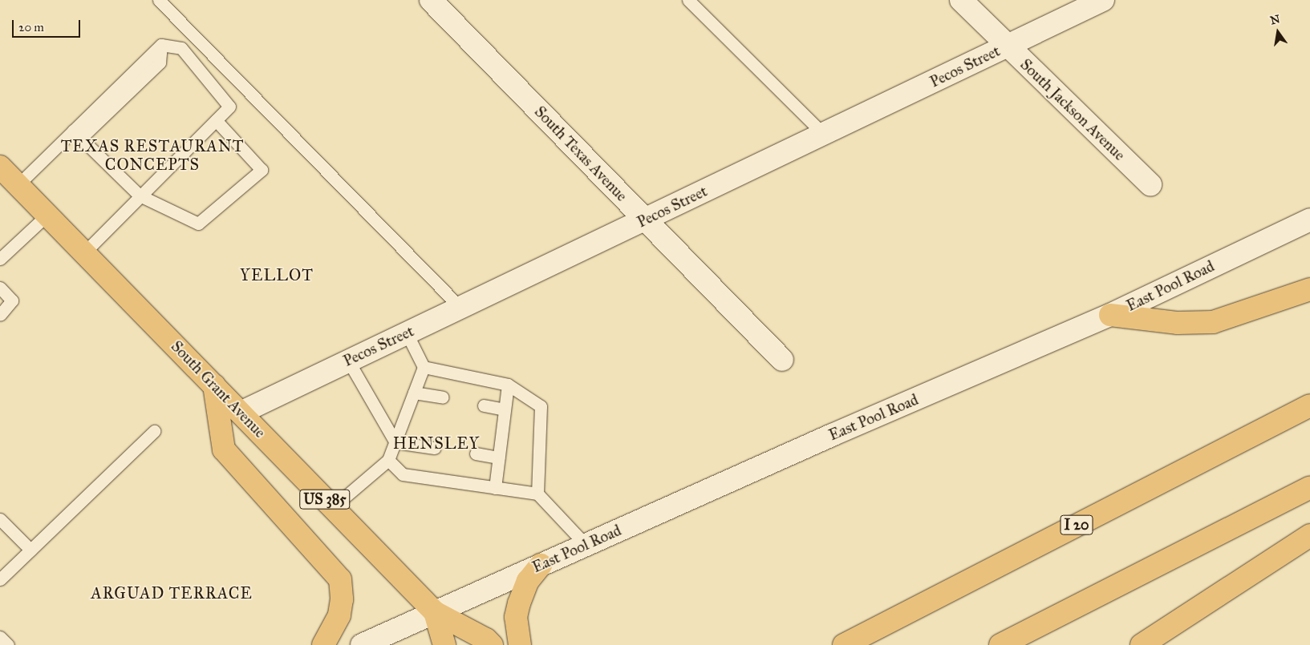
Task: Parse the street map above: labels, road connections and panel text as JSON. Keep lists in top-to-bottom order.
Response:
{
  "streets": {
    "main road": ["South Grant Avenue", "US 385", "I 20"],
    "street": [
      "Pecos Street",
      "South Jackson Avenue",
      "South Texas Avenue",
      "East Pool Road"
    ]
  },
  "crossings": [
    ["Pecos Street", "South Jackson Avenue"],
    ["Pecos Street", "South Texas Avenue"],
    ["Pecos Street", "South Grant Avenue"],
    ["East Pool Road", "South Grant Avenue"]
  ],
  "districts": [
    "TEXAS RESTAURANT CONCEPTS",
    "YELLOT",
    "HENSLEY",
    "ARGUAD TERRACE"
  ],
  "scale_bar": "20 m",
  "north": "top"
}
